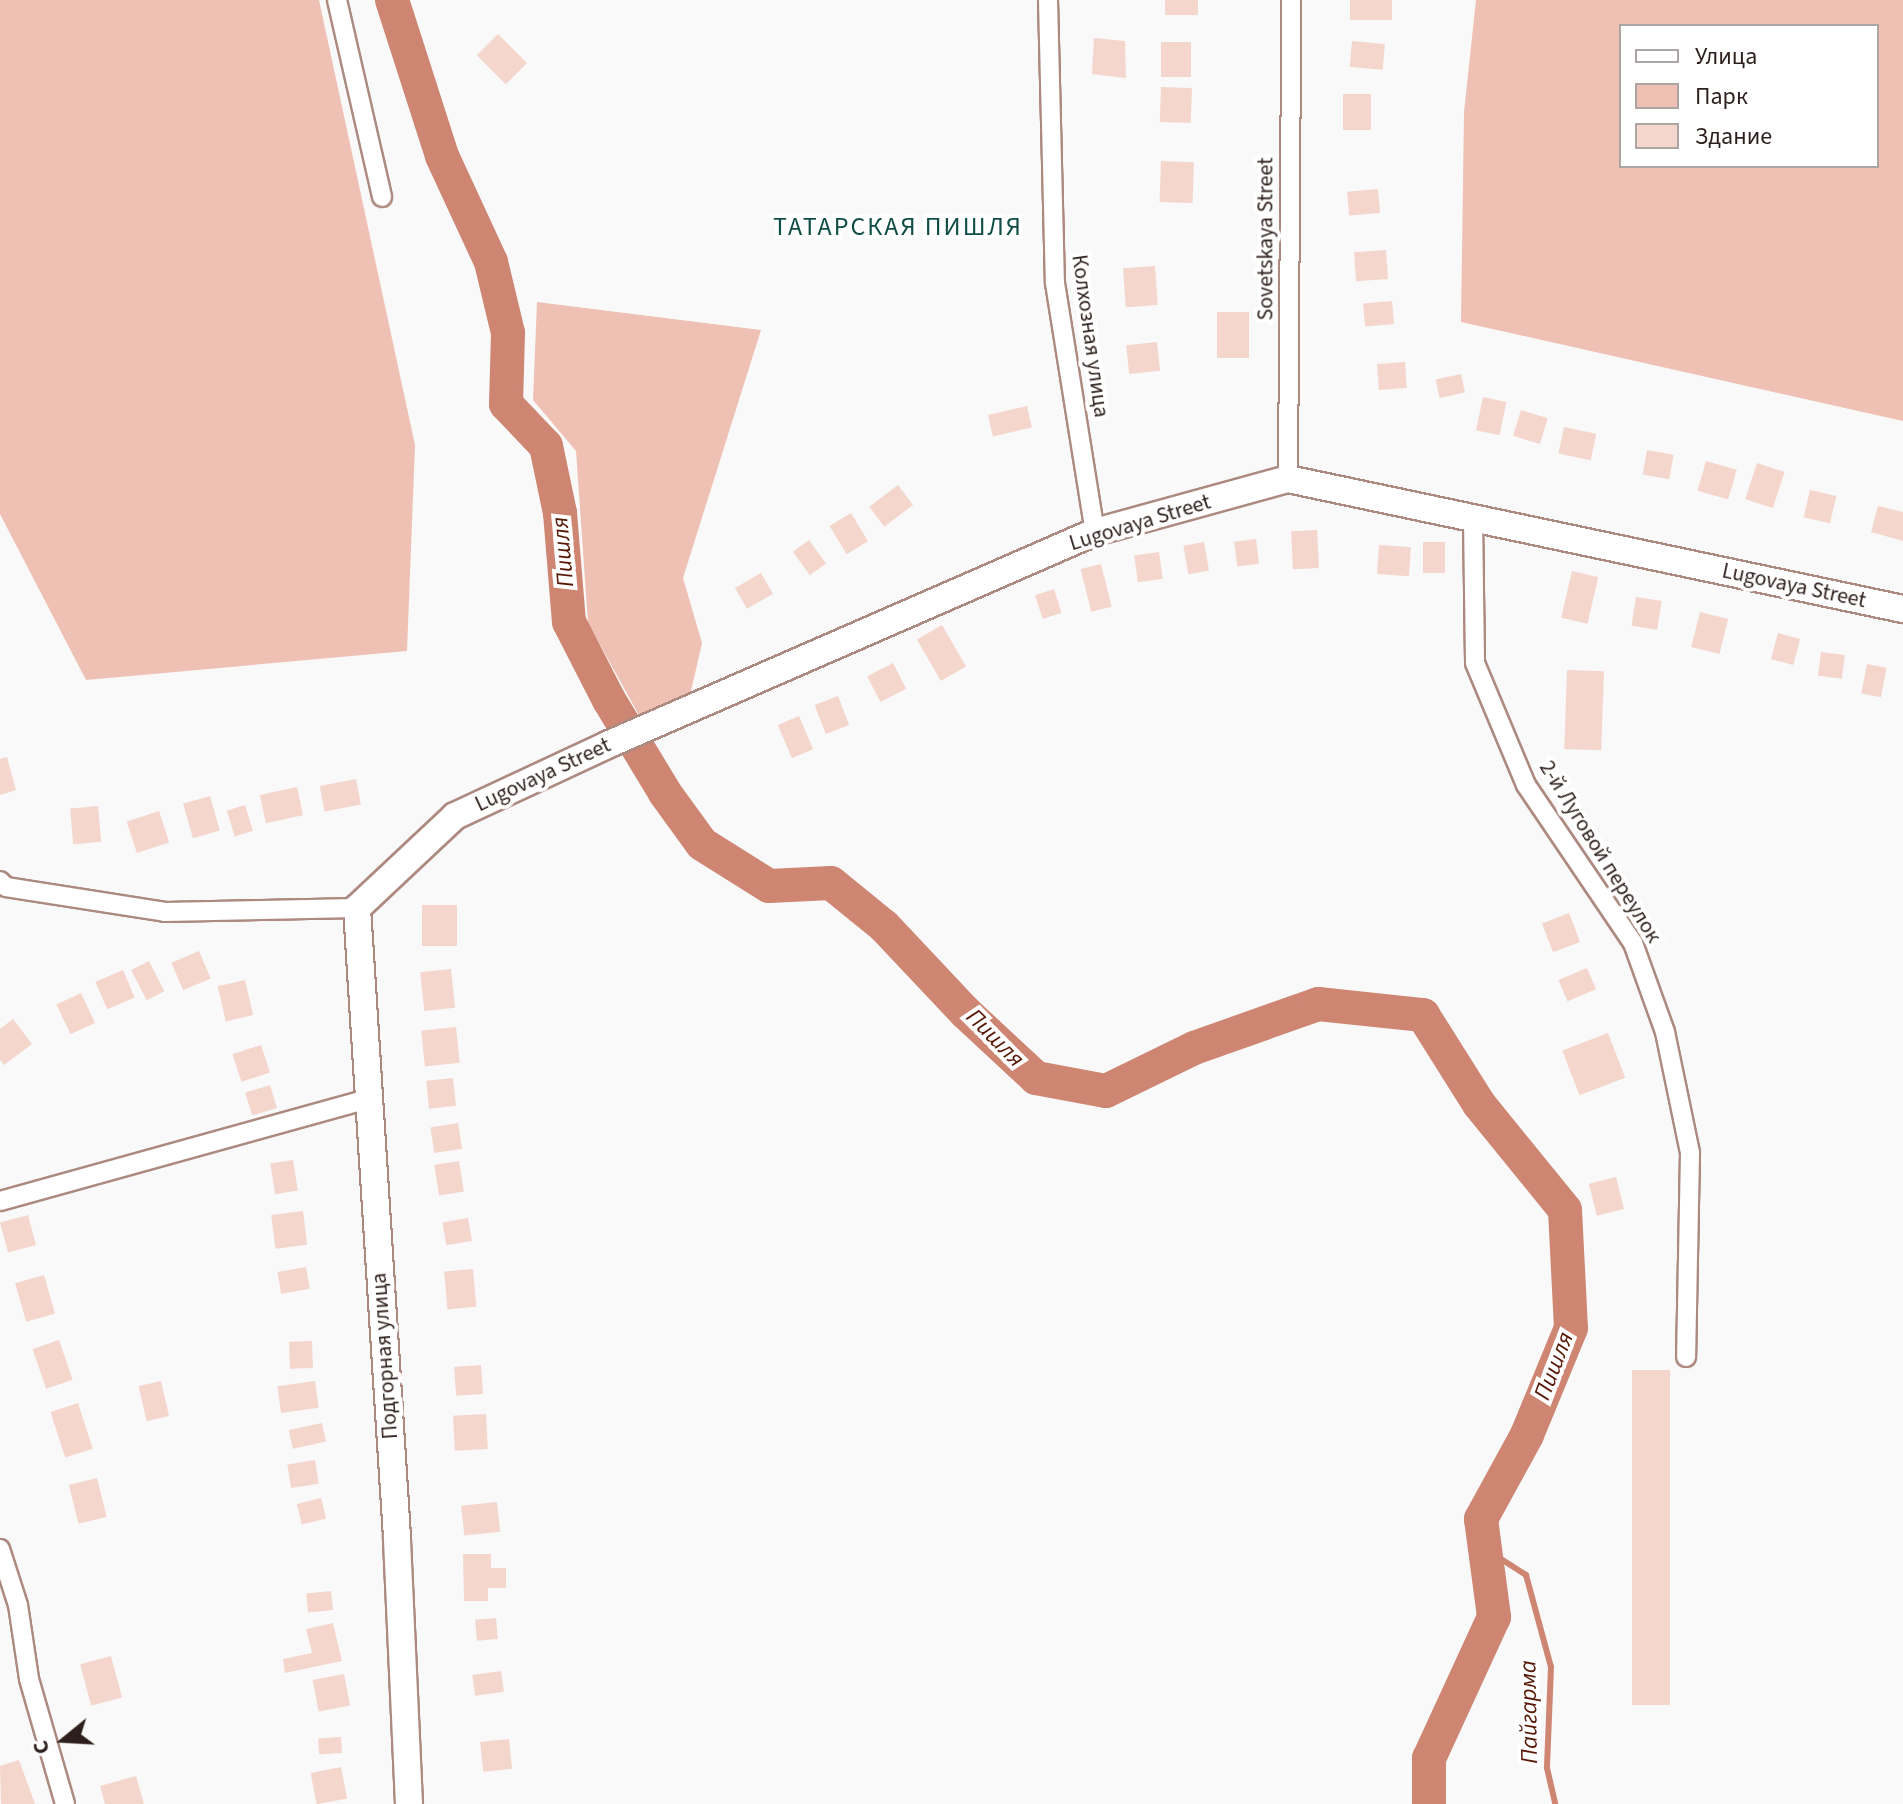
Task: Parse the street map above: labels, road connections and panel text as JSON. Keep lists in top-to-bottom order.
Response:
{
  "streets": {
    "street": [
      "Sovetskaya Street",
      "Колхозная улица",
      "Lugovaya Street",
      "2-й Луговой переулок",
      "Подгорная улица"
    ]
  },
  "crossings": [
    ["Sovetskaya Street", "Lugovaya Street"],
    ["Колхозная улица", "Lugovaya Street"],
    ["Lugovaya Street", "2-й Луговой переулок"],
    ["Lugovaya Street", "Подгорная улица"]
  ],
  "districts": ["ТАТАРСКАЯ ПИШЛЯ"],
  "water": ["Пишля", "Пайгарма"],
  "legend": ["Улица", "Парк", "Здание"],
  "north": "left"
}
